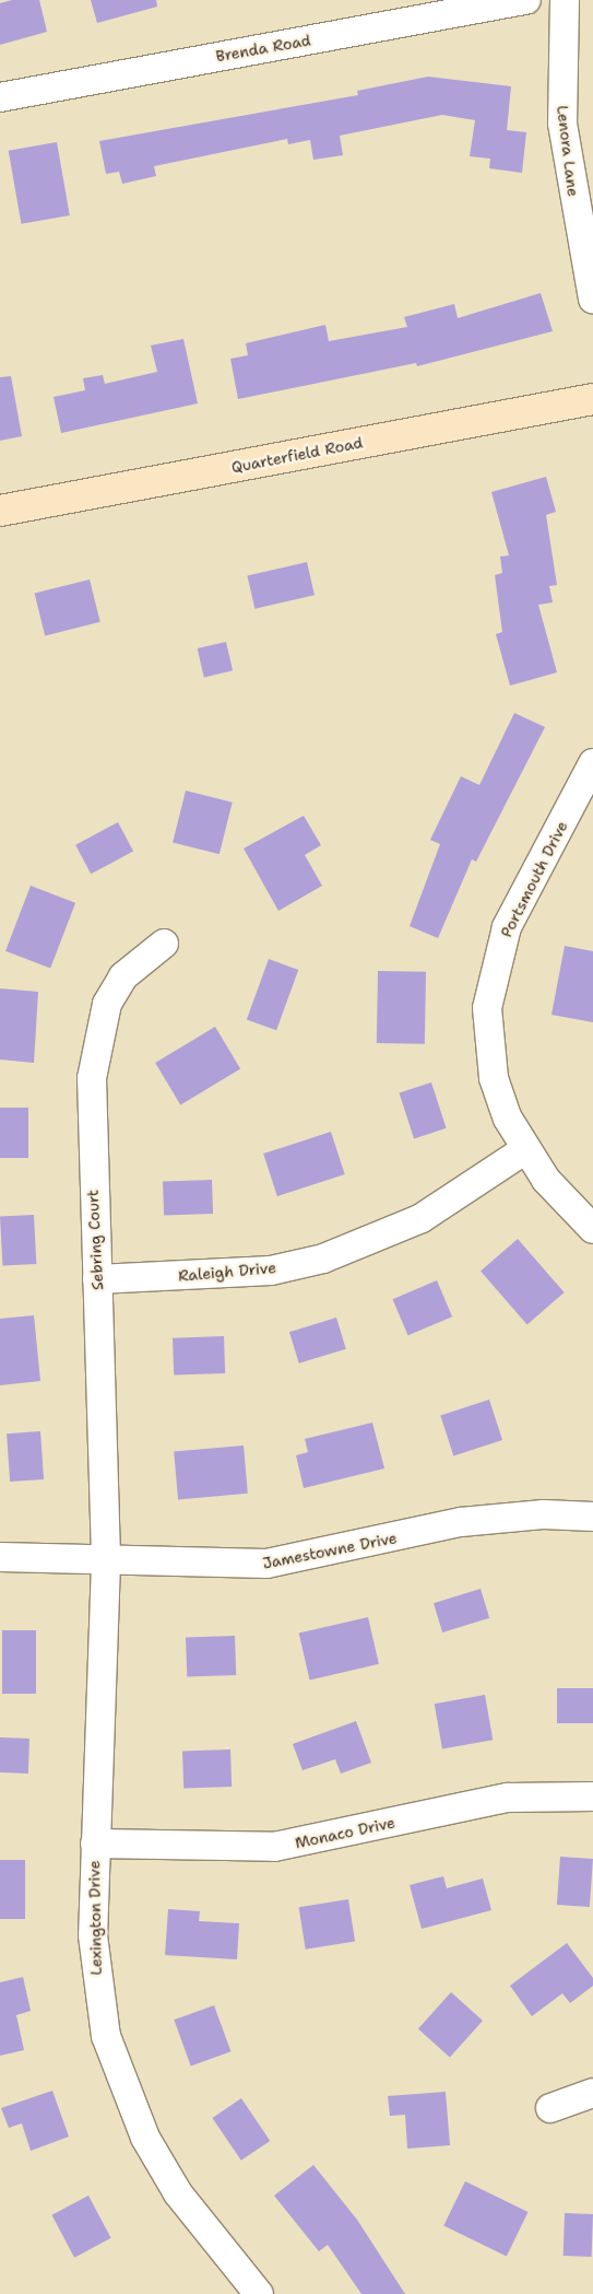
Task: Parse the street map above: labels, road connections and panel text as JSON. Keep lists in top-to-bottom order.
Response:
{
  "streets": {
    "street": [
      "Brenda Road",
      "Lenora Lane",
      "Quarterfield Road",
      "Portsmouth Drive",
      "Sebring Court",
      "Raleigh Drive",
      "Jamestowne Drive",
      "Monaco Drive",
      "Lexington Drive"
    ]
  },
  "crossings": [
    ["Portsmouth Drive", "Raleigh Drive"],
    ["Sebring Court", "Raleigh Drive"],
    ["Sebring Court", "Jamestowne Drive"],
    ["Sebring Court", "Lexington Drive"],
    ["Jamestowne Drive", "Lexington Drive"],
    ["Monaco Drive", "Lexington Drive"]
  ]
}
